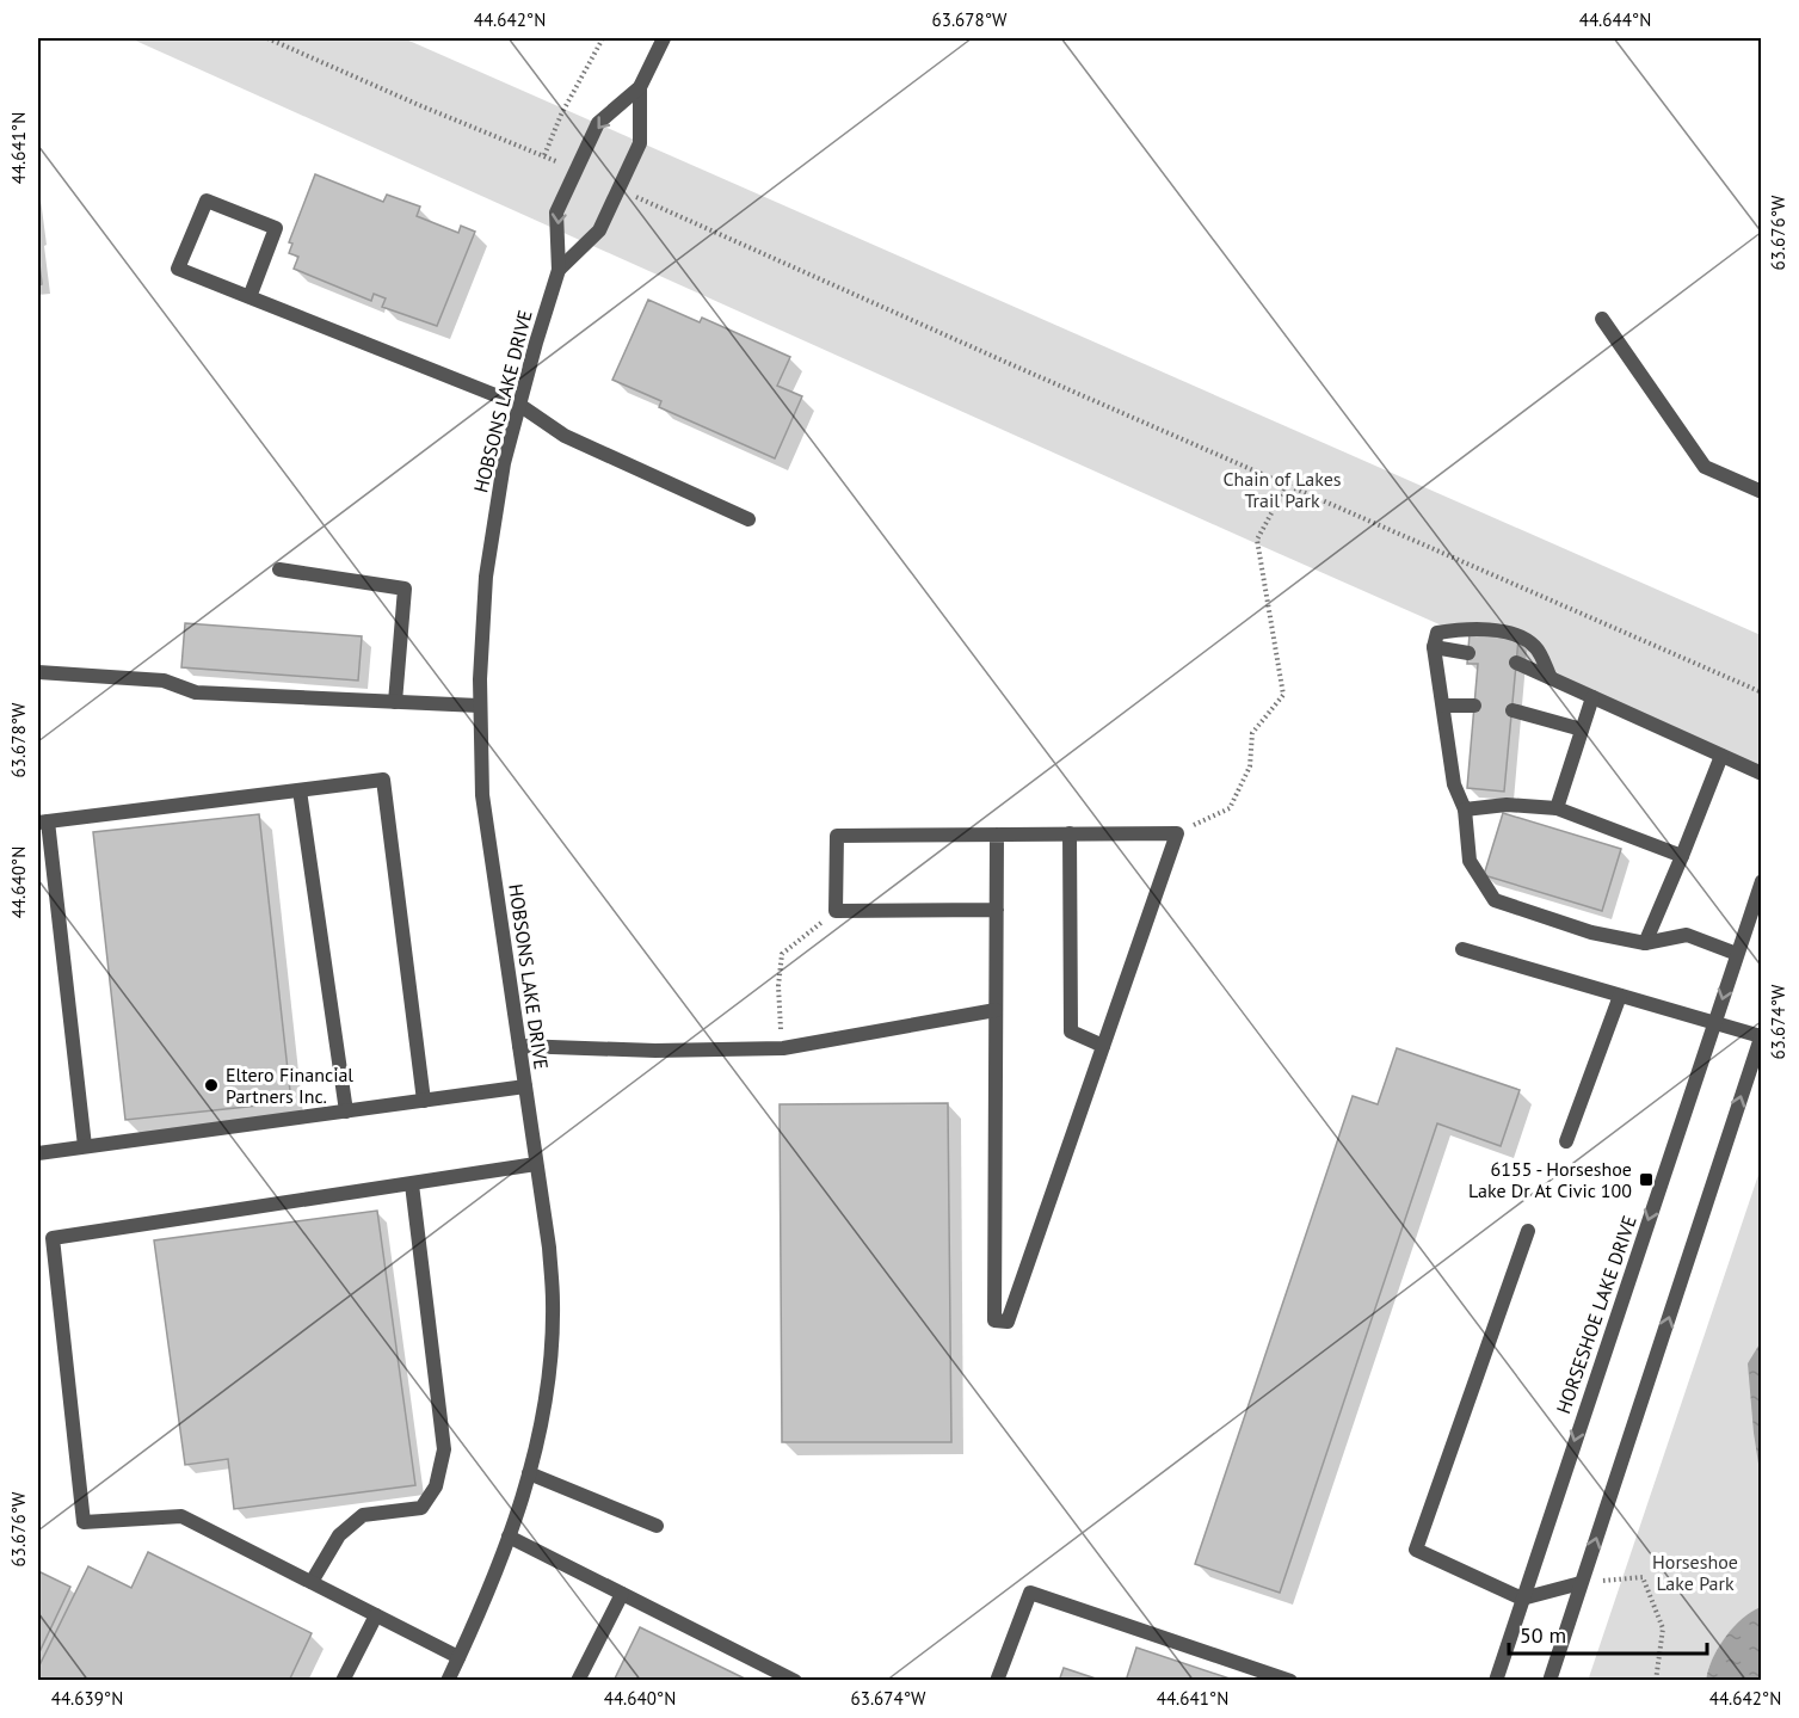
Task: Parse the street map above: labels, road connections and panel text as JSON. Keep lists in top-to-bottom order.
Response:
{
  "streets": {
    "street": ["HOBSONS LAKE DRIVE", "HORSESHOE LAKE DRIVE"]
  },
  "parks": ["Chain of Lakes Trail Park", "Horseshoe Lake Park"],
  "places": {
    "other": ["Eltero Financial Partners Inc."],
    "transit": ["6155 - Horseshoe Lake Dr At Civic 100"]
  },
  "scale_bar": "50 m",
  "coordinates": [
    "44.642°N",
    "63.678°W",
    "44.644°N",
    "44.641°N",
    "63.676°W",
    "44.640°N",
    "63.674°W",
    "44.639°N"
  ]
}
